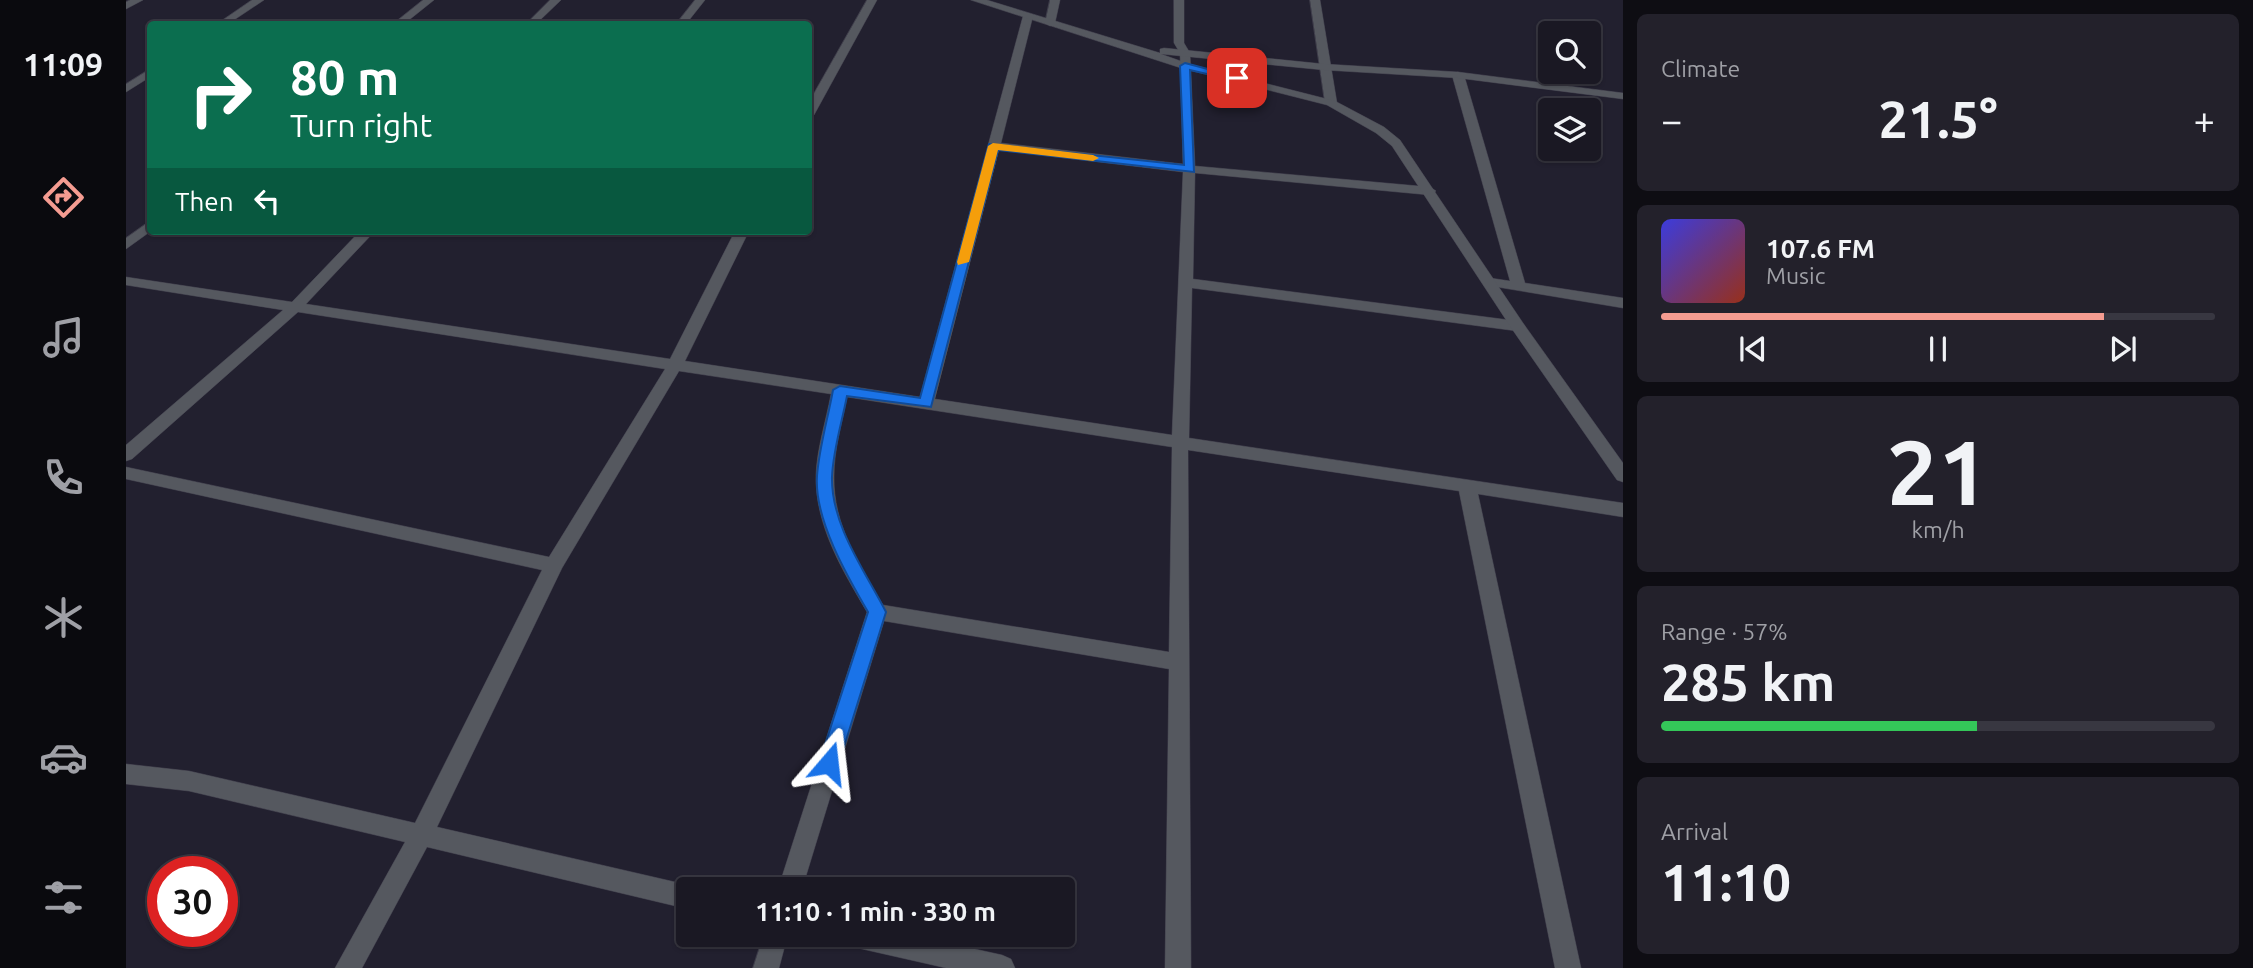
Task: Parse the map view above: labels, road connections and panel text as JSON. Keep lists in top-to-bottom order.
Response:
{
  "page": {
    "tabs": "11:09",
    "tile": [
      "Climate",
      ["21", "km/h"],
      ["Range · 57%", "285 km"],
      ["Arrival", "11:10"]
    ],
    "turn": ["80 m", "Turn right"],
    "heat": ["−", "21.5°", "+"],
    "then": "Then",
    "song": ["107.6 FM", "Music"],
    "limit": "30",
    "trip": "11:10 · 1 min · 330 m"
  }
}
